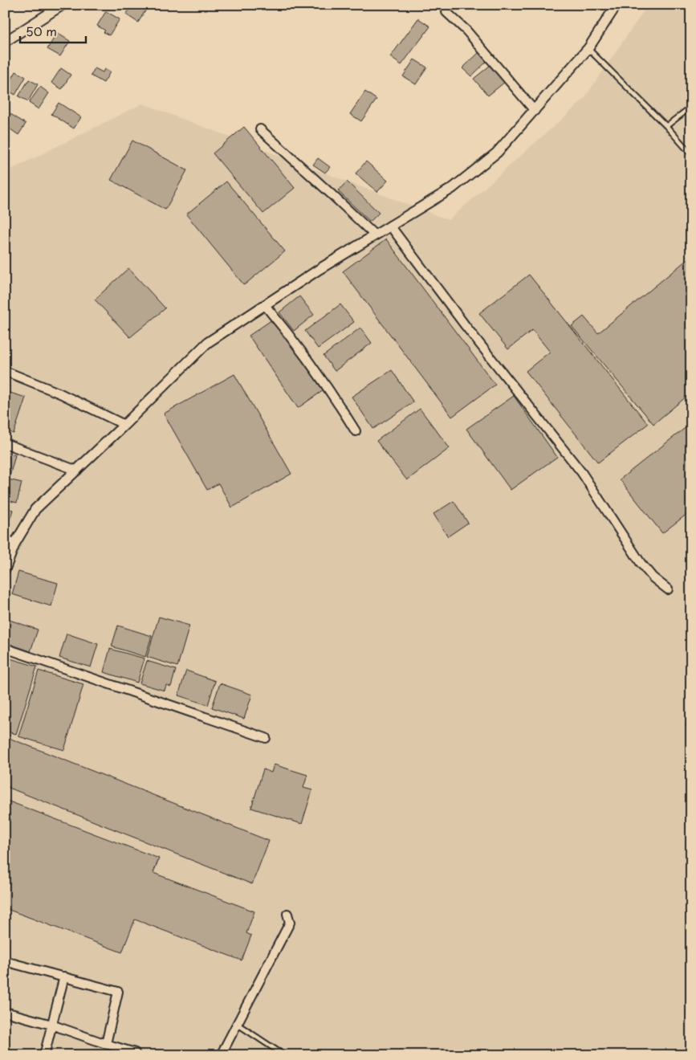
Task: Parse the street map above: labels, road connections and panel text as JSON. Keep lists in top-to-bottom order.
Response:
{
  "scale_bar": "50 m"
}
